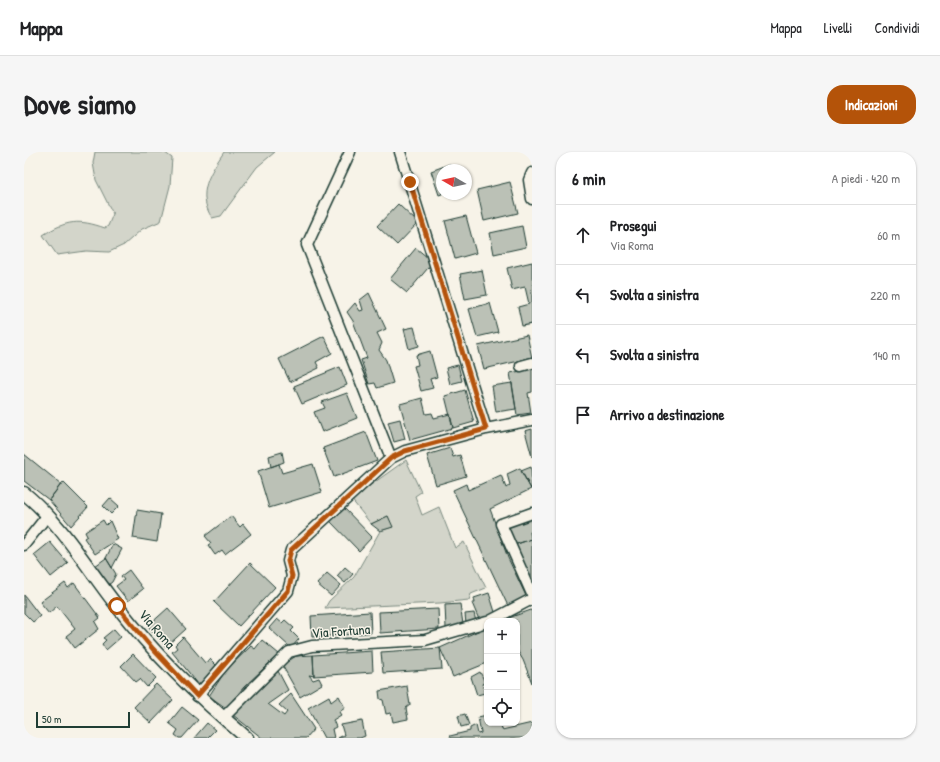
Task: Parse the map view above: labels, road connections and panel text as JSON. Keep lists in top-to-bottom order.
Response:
{
  "streets": {
    "street": ["Via Roma", "Via Fortuna"]
  },
  "crossings": [
    ["Via Roma", "Via Fortuna"]
  ],
  "scale_bar": "50 m",
  "north": "left",
  "page": {
    "header": "Mappa",
    "nav": ["Mappa", "Livelli", "Condividi"],
    "title": "Dove siamo",
    "buttons": "Indicazioni",
    "heading": ["6 min", "A piedi · 420 m"],
    "list": [
      ["Prosegui", "Via Roma", "60 m"],
      ["Svolta a sinistra", "220 m"],
      ["Svolta a sinistra", "140 m"],
      "Arrivo a destinazione"
    ],
    "map_buttons": ["+", "−"],
    "scale": "50 m"
  }
}
